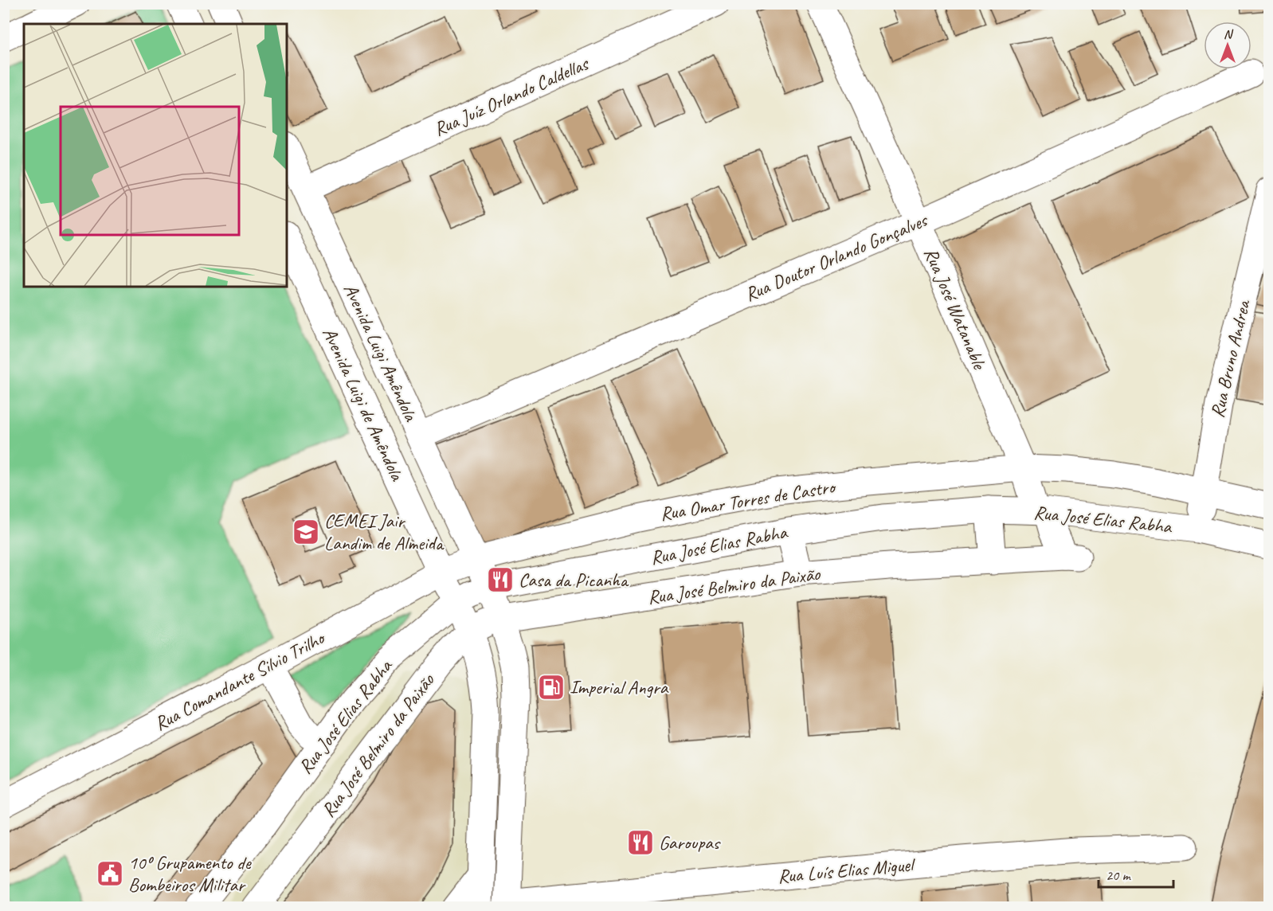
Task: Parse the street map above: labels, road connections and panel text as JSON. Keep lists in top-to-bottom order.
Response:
{
  "streets": {
    "street": [
      "Rua Juíz Orlando Caldellas",
      "Rua Doutor Orlando Gonçalves",
      "Rua José Watanable",
      "Avenida Luigi Amêndola",
      "Rua Bruno Andrea",
      "Avenida Luigi de Amêndola",
      "Rua Omar Torres de Castro",
      "Rua José Elias Rabha",
      "Rua José Belmiro da Paixão",
      "Rua Comandante Silvio Trilho",
      "Rua Luís Elias Miguel"
    ]
  },
  "crossings": [
    ["Rua Juíz Orlando Caldellas", "Avenida Luigi Amêndola"],
    ["Rua Doutor Orlando Gonçalves", "Rua José Watanable"],
    ["Rua Doutor Orlando Gonçalves", "Avenida Luigi Amêndola"],
    ["Rua José Watanable", "Rua Omar Torres de Castro"],
    ["Rua José Watanable", "Rua José Elias Rabha"],
    ["Rua José Watanable", "Rua José Belmiro da Paixão"],
    ["Avenida Luigi Amêndola", "Rua Omar Torres de Castro"],
    ["Avenida Luigi Amêndola", "Rua José Elias Rabha"],
    ["Avenida Luigi Amêndola", "Rua José Belmiro da Paixão"],
    ["Avenida Luigi Amêndola", "Rua Comandante Silvio Trilho"],
    ["Avenida Luigi Amêndola", "Rua Luís Elias Miguel"],
    ["Rua Bruno Andrea", "Rua Omar Torres de Castro"],
    ["Rua Bruno Andrea", "Rua José Elias Rabha"],
    ["Avenida Luigi de Amêndola", "Rua José Elias Rabha"],
    ["Avenida Luigi de Amêndola", "Rua José Belmiro da Paixão"],
    ["Avenida Luigi de Amêndola", "Rua Comandante Silvio Trilho"],
    ["Rua Omar Torres de Castro", "Rua Comandante Silvio Trilho"]
  ],
  "places": {
    "school or university": ["CEMEI Jair Landim de Almeida"],
    "restaurant": ["Casa da Picanha", "Garoupas"],
    "fuel station": ["Imperial Angra"],
    "public building": ["10º Grupamento de Bombeiros Militar"]
  },
  "scale_bar": "20 m",
  "north": "top"
}
